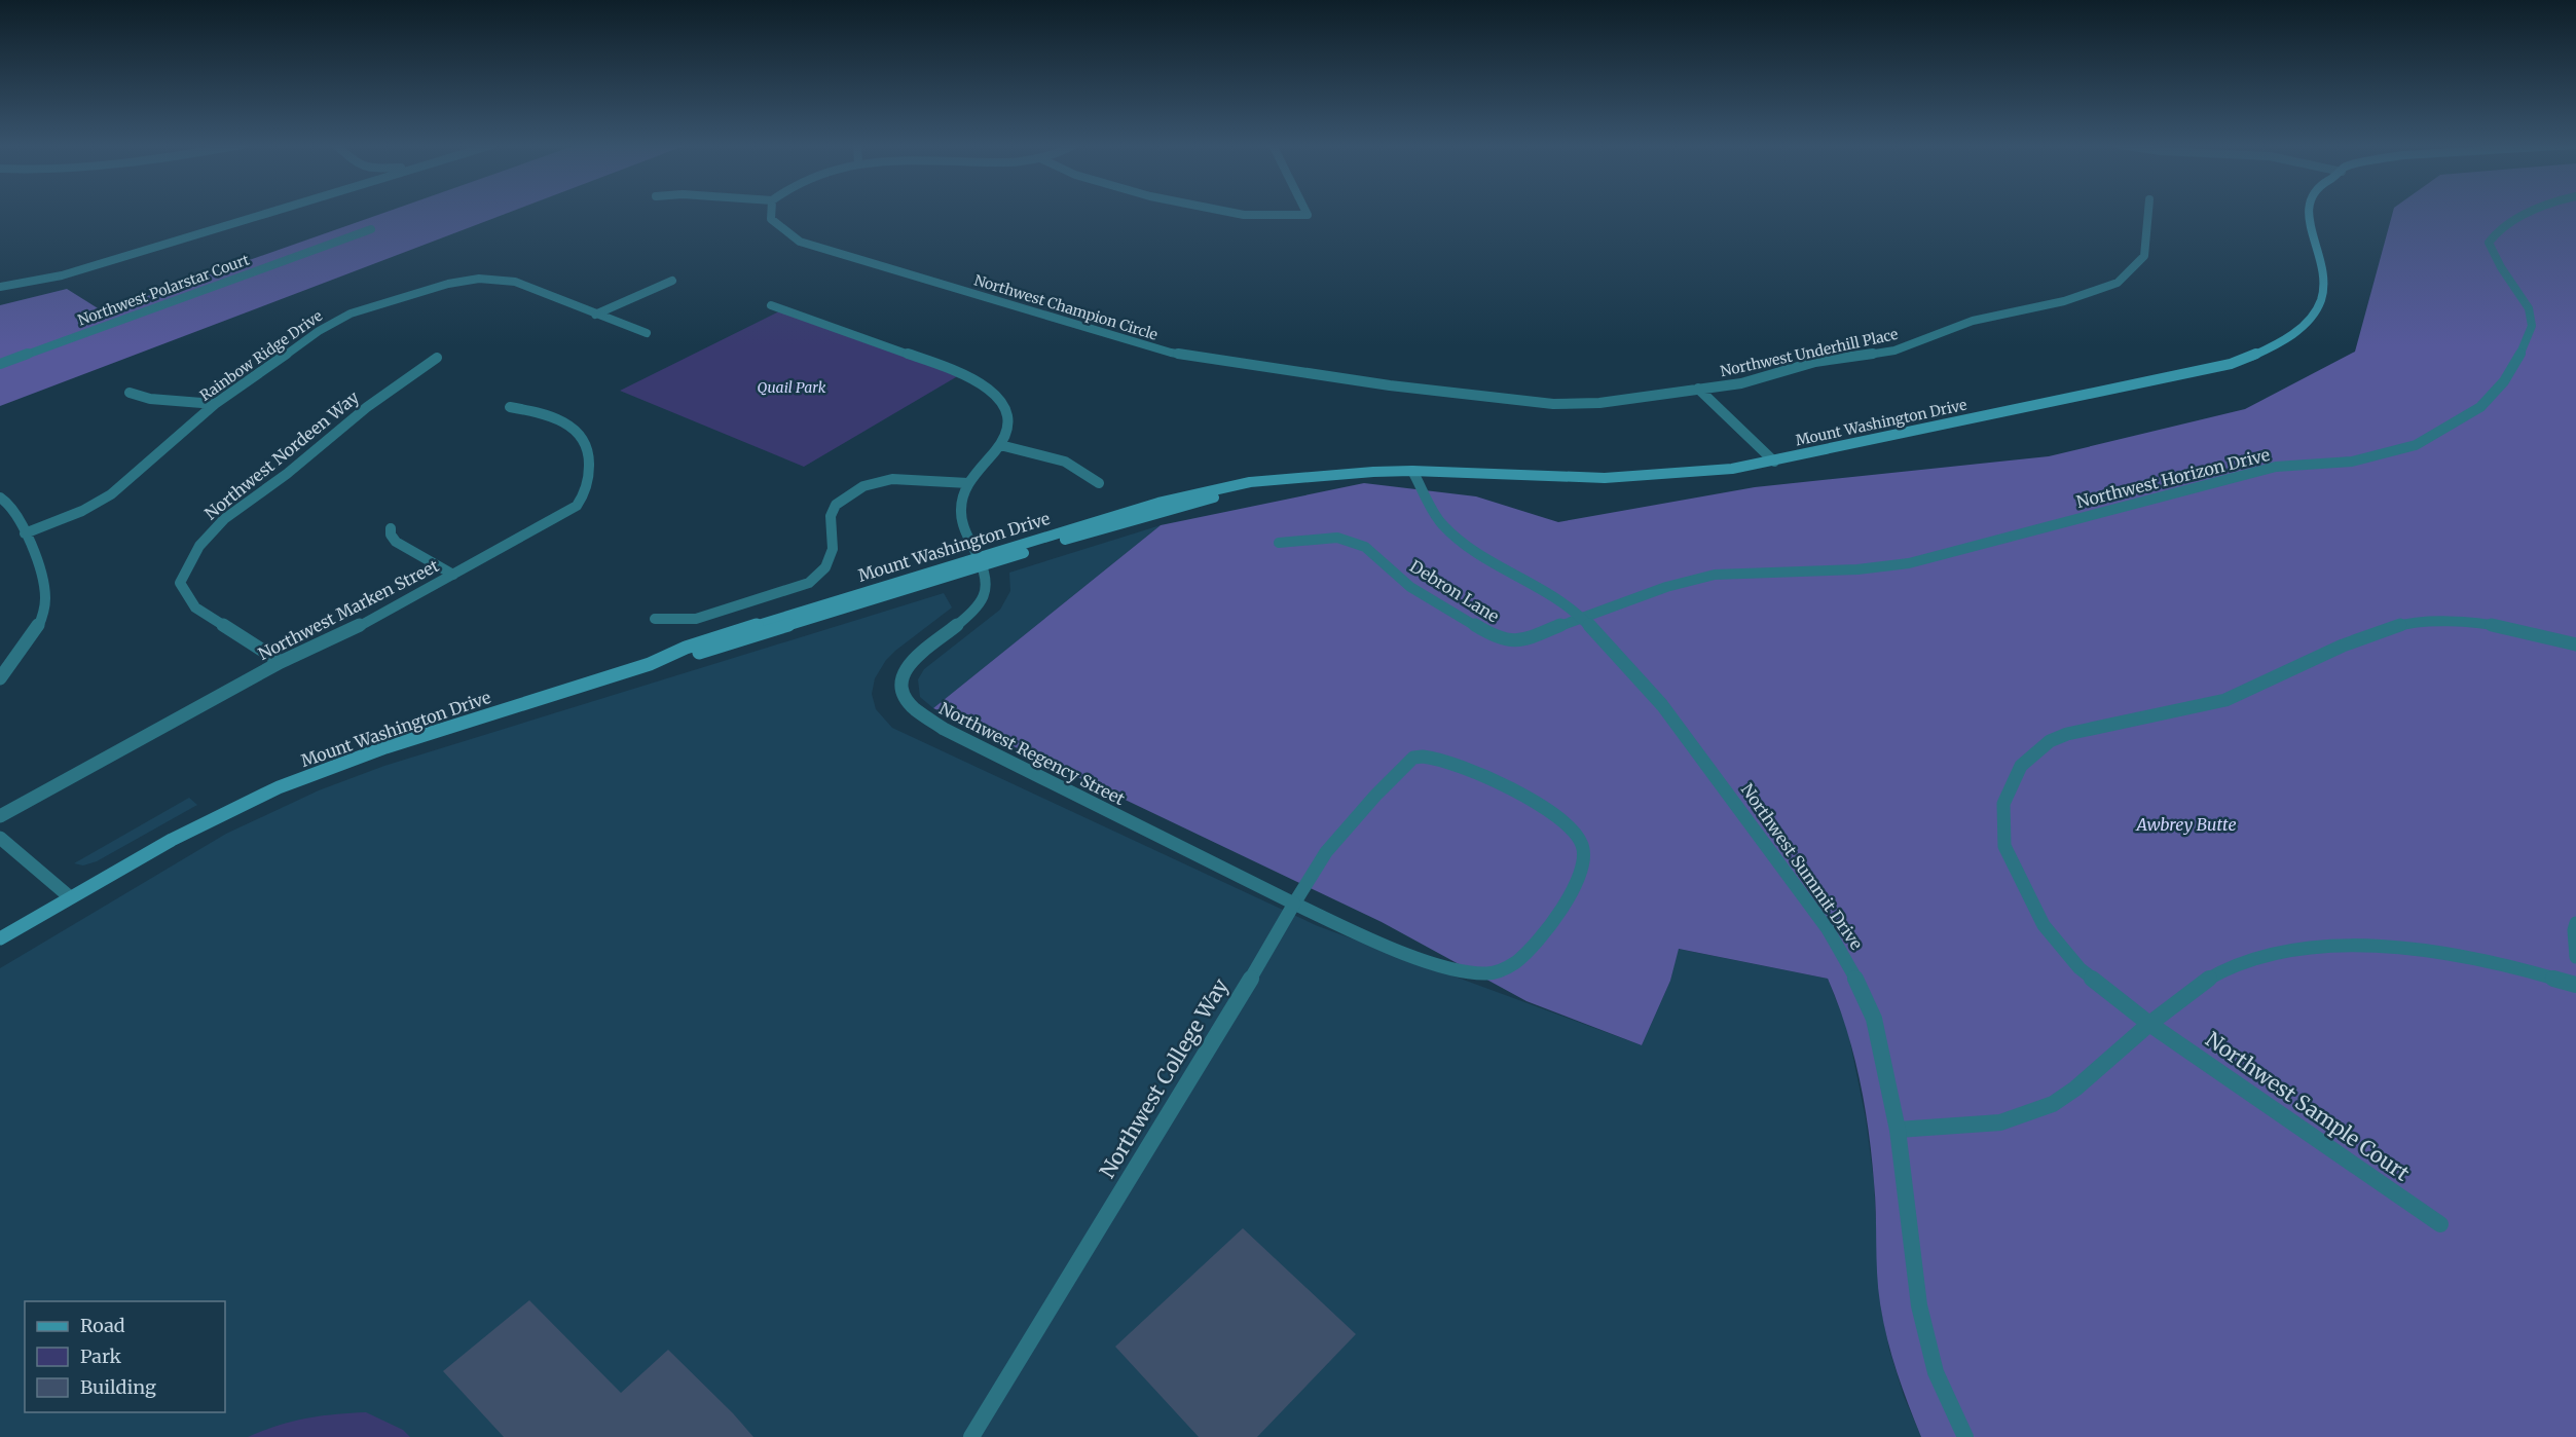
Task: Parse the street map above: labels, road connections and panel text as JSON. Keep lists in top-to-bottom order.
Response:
{
  "streets": {
    "main road": ["Mount Washington Drive"],
    "street": [
      "Northwest Polarstar Court",
      "Northwest Champion Circle",
      "Northwest Underhill Place",
      "Rainbow Ridge Drive",
      "Northwest Nordeen Way",
      "Northwest Horizon Drive",
      "Debron Lane",
      "Northwest Marken Street",
      "Northwest Regency Street",
      "Northwest Summit Drive",
      "Northwest College Way",
      "Northwest Sample Court"
    ]
  },
  "crossings": [
    ["Northwest Champion Circle", "Northwest Underhill Place"],
    ["Mount Washington Drive", "Northwest Regency Street"],
    ["Mount Washington Drive", "Northwest Summit Drive"],
    ["Northwest Nordeen Way", "Northwest Marken Street"],
    ["Northwest Horizon Drive", "Debron Lane"],
    ["Northwest Horizon Drive", "Northwest Summit Drive"],
    ["Debron Lane", "Northwest Summit Drive"],
    ["Northwest Regency Street", "Northwest College Way"]
  ],
  "parks": ["Quail Park", "Awbrey Butte"],
  "legend": ["Road", "Park", "Building"]
}
